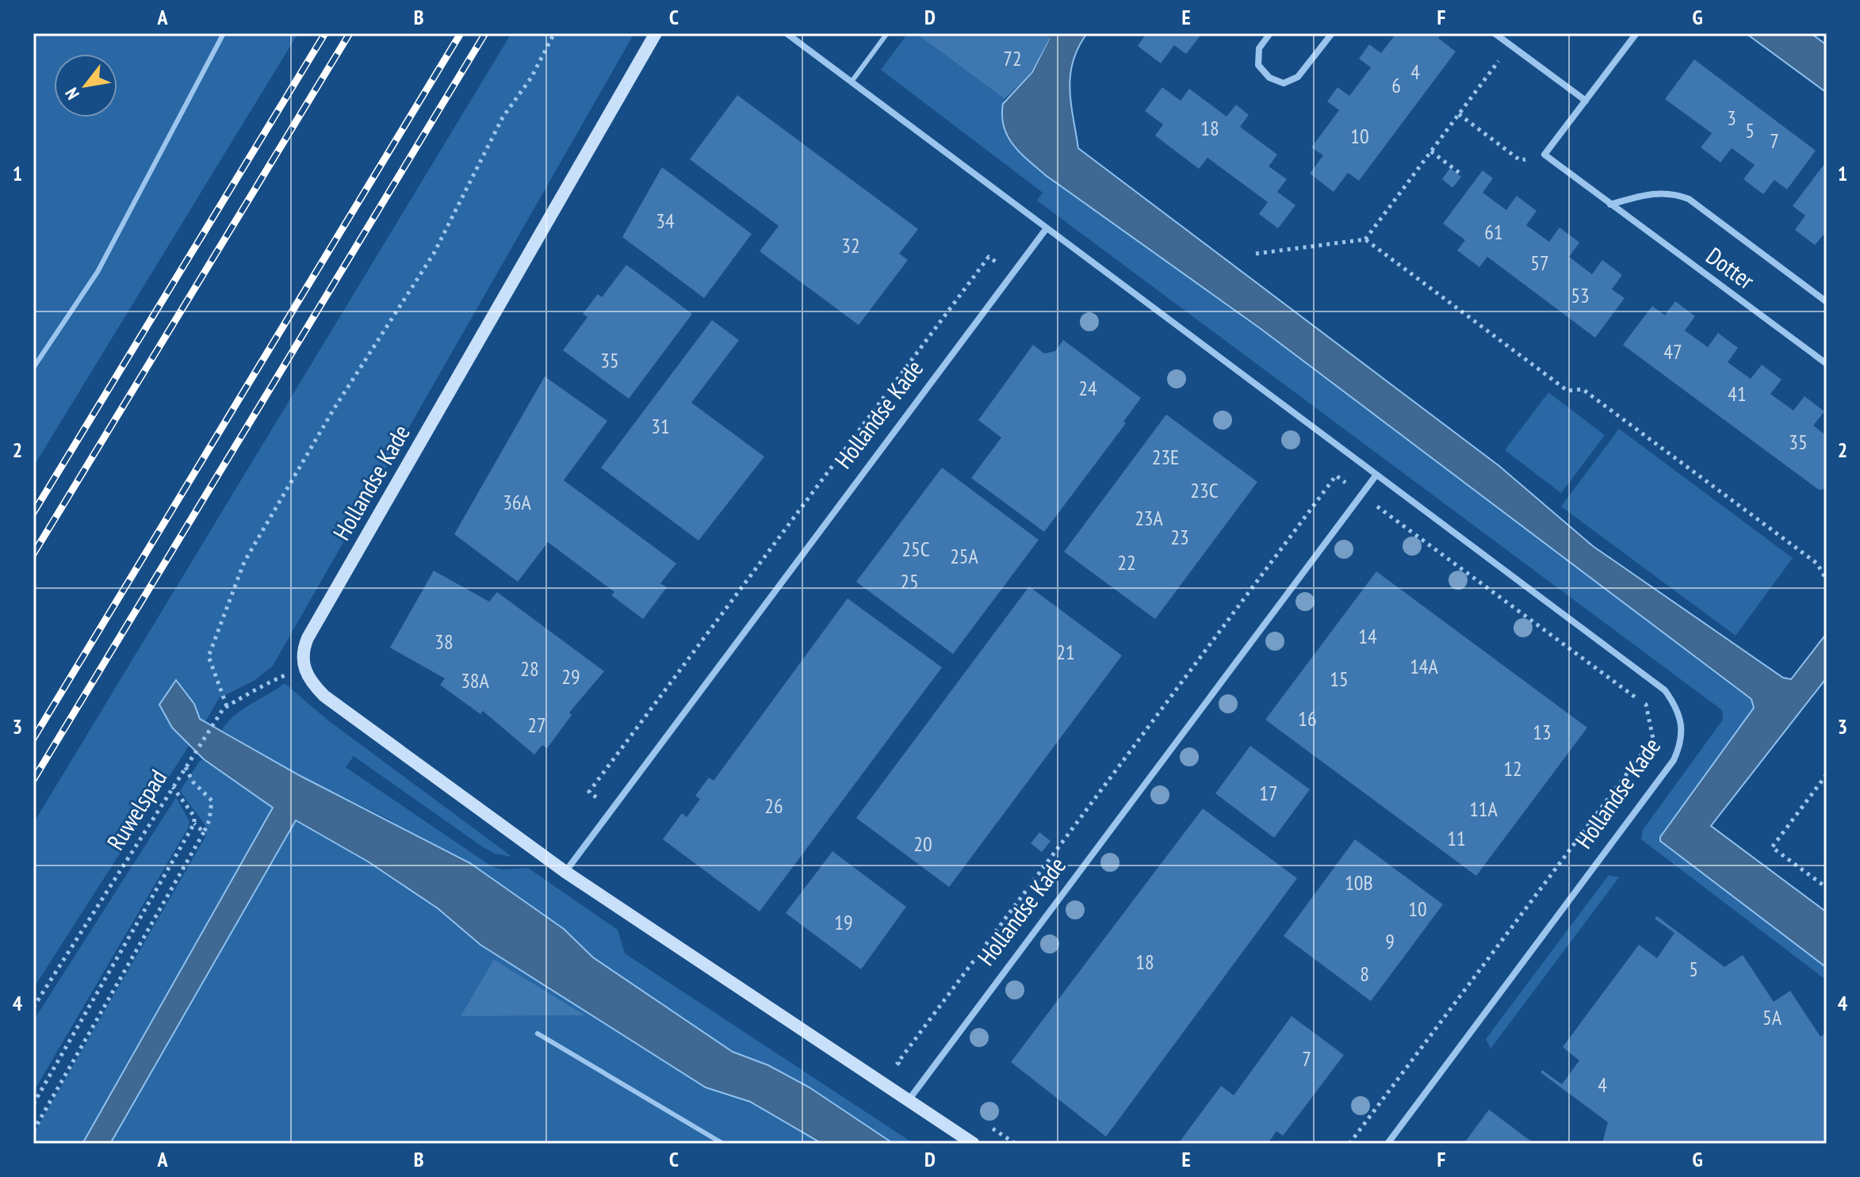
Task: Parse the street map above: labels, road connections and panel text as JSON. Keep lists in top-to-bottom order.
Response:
{
  "streets": {
    "street": ["Dotter", "Hollandse Kade"],
    "path": ["Ruwelspad"]
  },
  "crossings": [
    ["Hollandse Kade", "Ruwelspad"]
  ],
  "house_numbers": [
    "72",
    "4",
    "6",
    "3",
    "18",
    "5",
    "10",
    "7",
    "34",
    "61",
    "32",
    "57",
    "53",
    "47",
    "35",
    "24",
    "41",
    "31",
    "35",
    "23E",
    "23C",
    "36A",
    "23A",
    "23",
    "25C",
    "25A",
    "22",
    "25",
    "14",
    "38",
    "21",
    "14A",
    "28",
    "29",
    "15",
    "38A",
    "16",
    "27",
    "13",
    "12",
    "17",
    "26",
    "11A",
    "11",
    "20",
    "10B",
    "10",
    "19",
    "9",
    "18",
    "5",
    "8",
    "5A",
    "7",
    "4"
  ],
  "north": "bottom left",
  "grid": {
    "columns": [
      "A",
      "B",
      "C",
      "D",
      "E",
      "F",
      "G"
    ],
    "rows": [
      "1",
      "2",
      "3",
      "4"
    ]
  }
}
